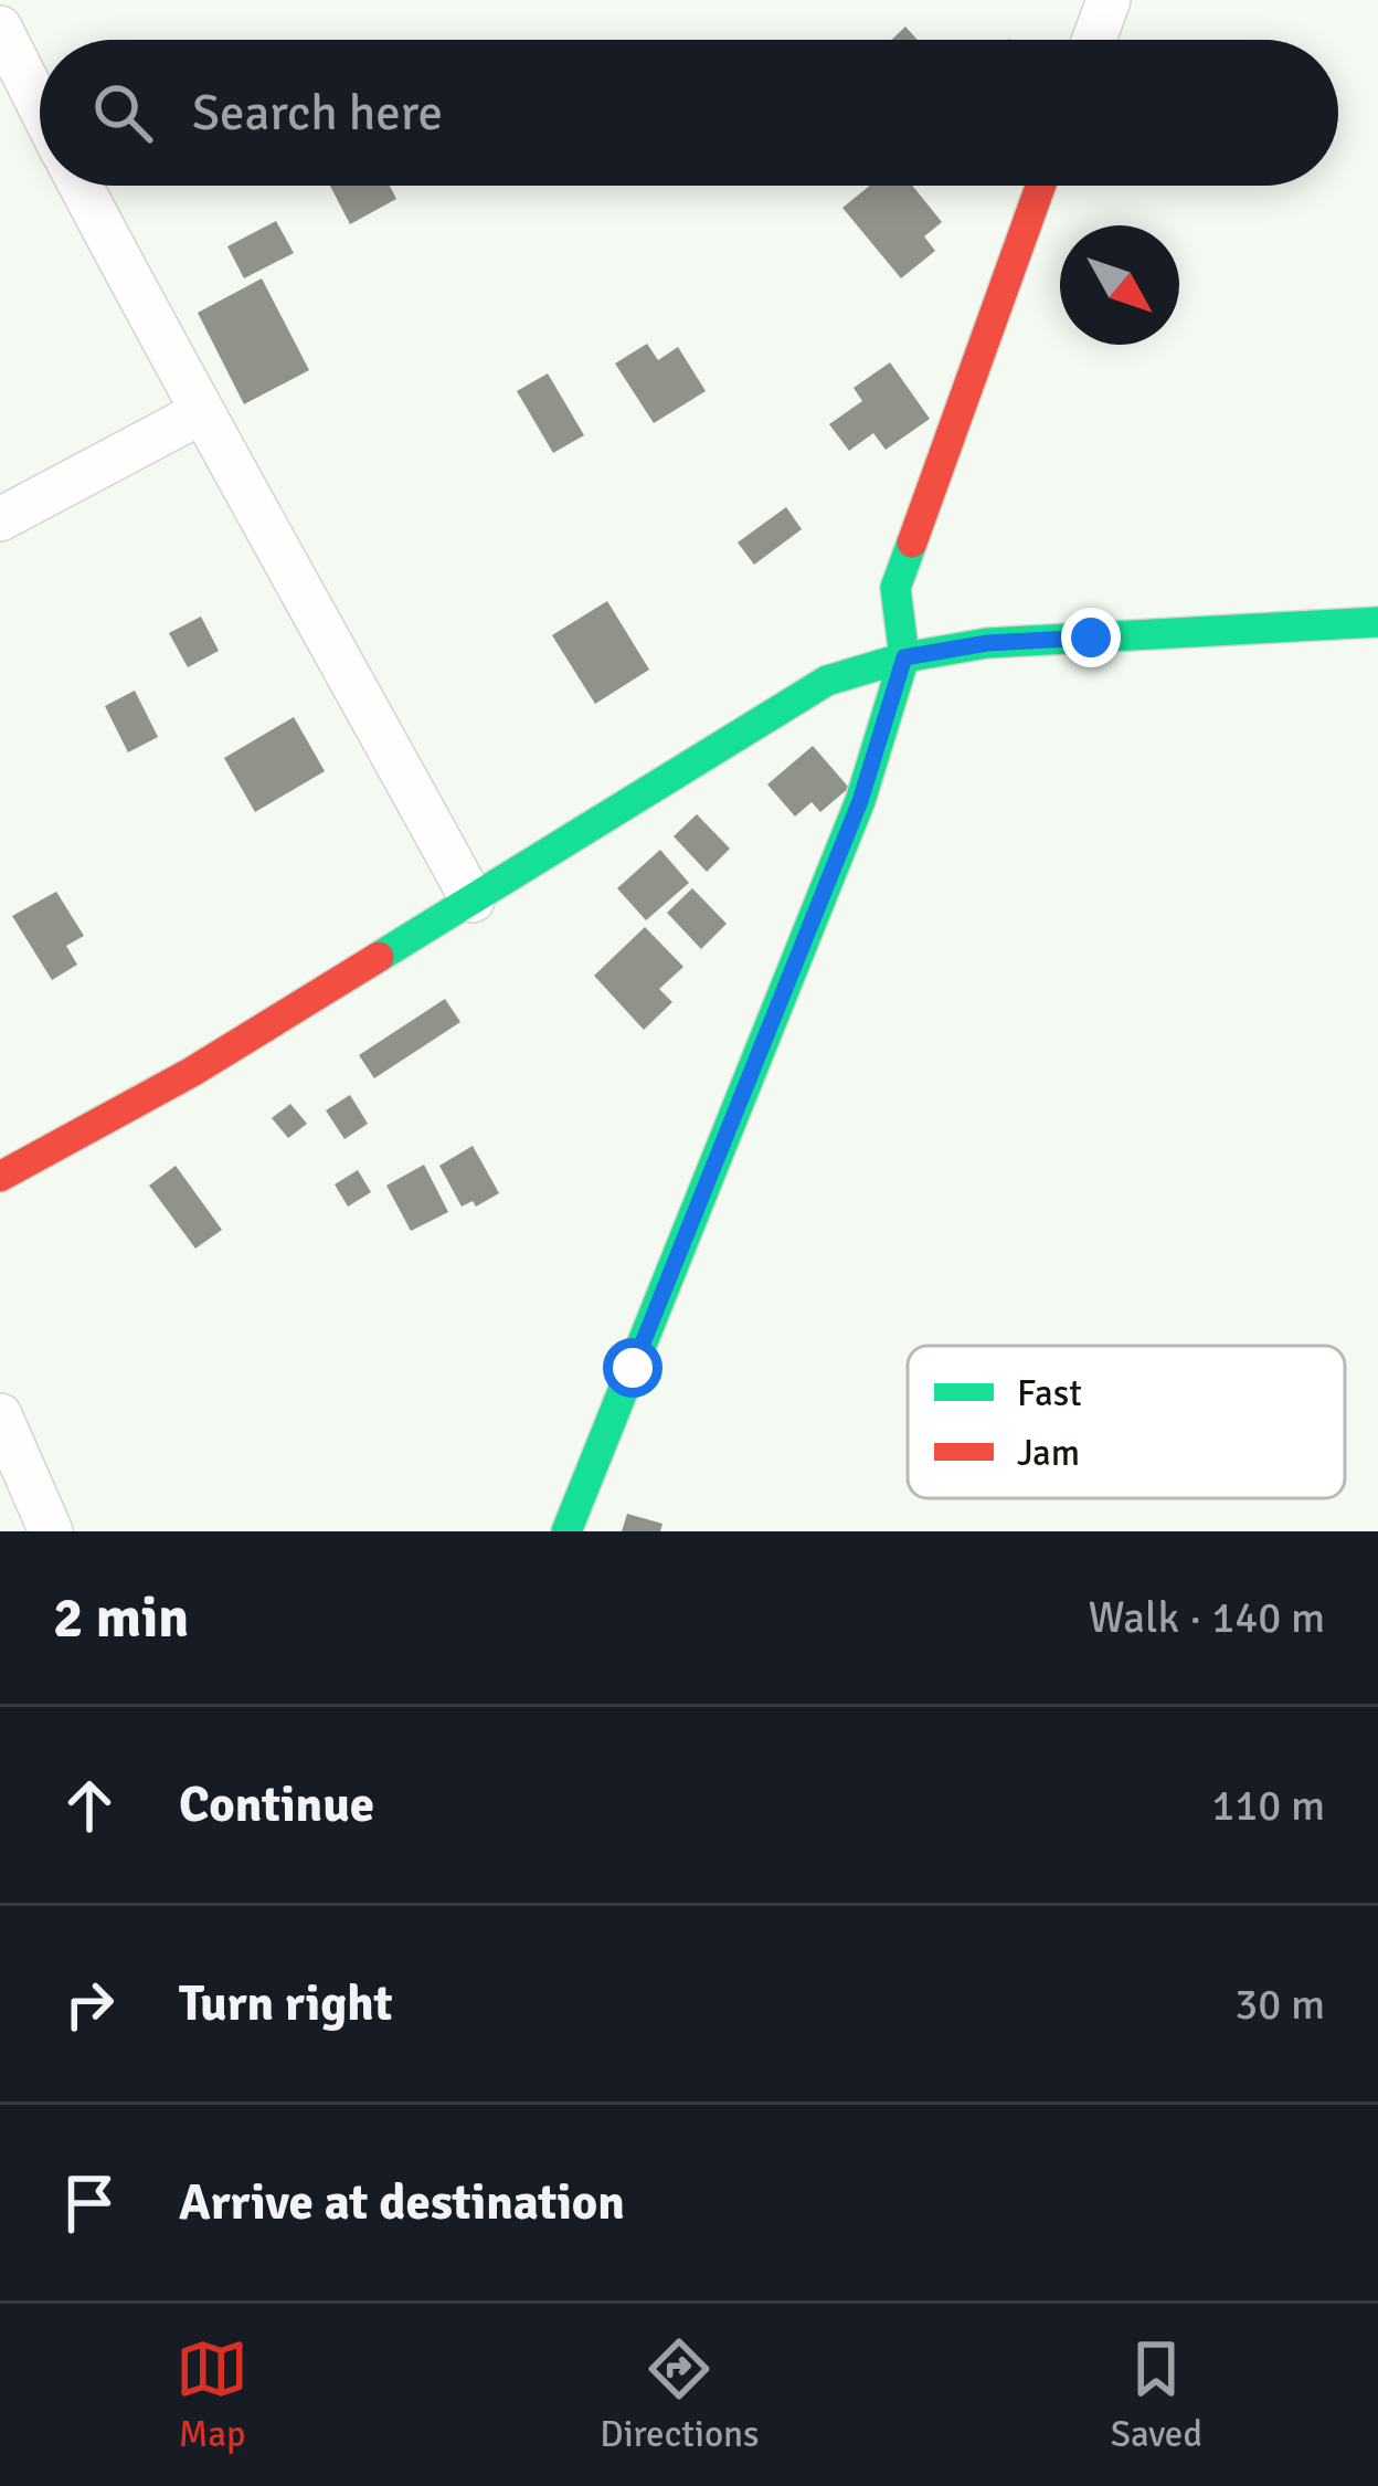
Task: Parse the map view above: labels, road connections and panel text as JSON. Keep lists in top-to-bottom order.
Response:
{
  "legend": ["Fast", "Jam"],
  "north": "bottom right",
  "page": {
    "search": "Search here",
    "heading": ["2 min", "Walk · 140 m"],
    "list": [
      ["Continue", "110 m"],
      ["Turn right", "30 m"],
      "Arrive at destination"
    ],
    "nav": ["Map", "Directions", "Saved"]
  }
}
